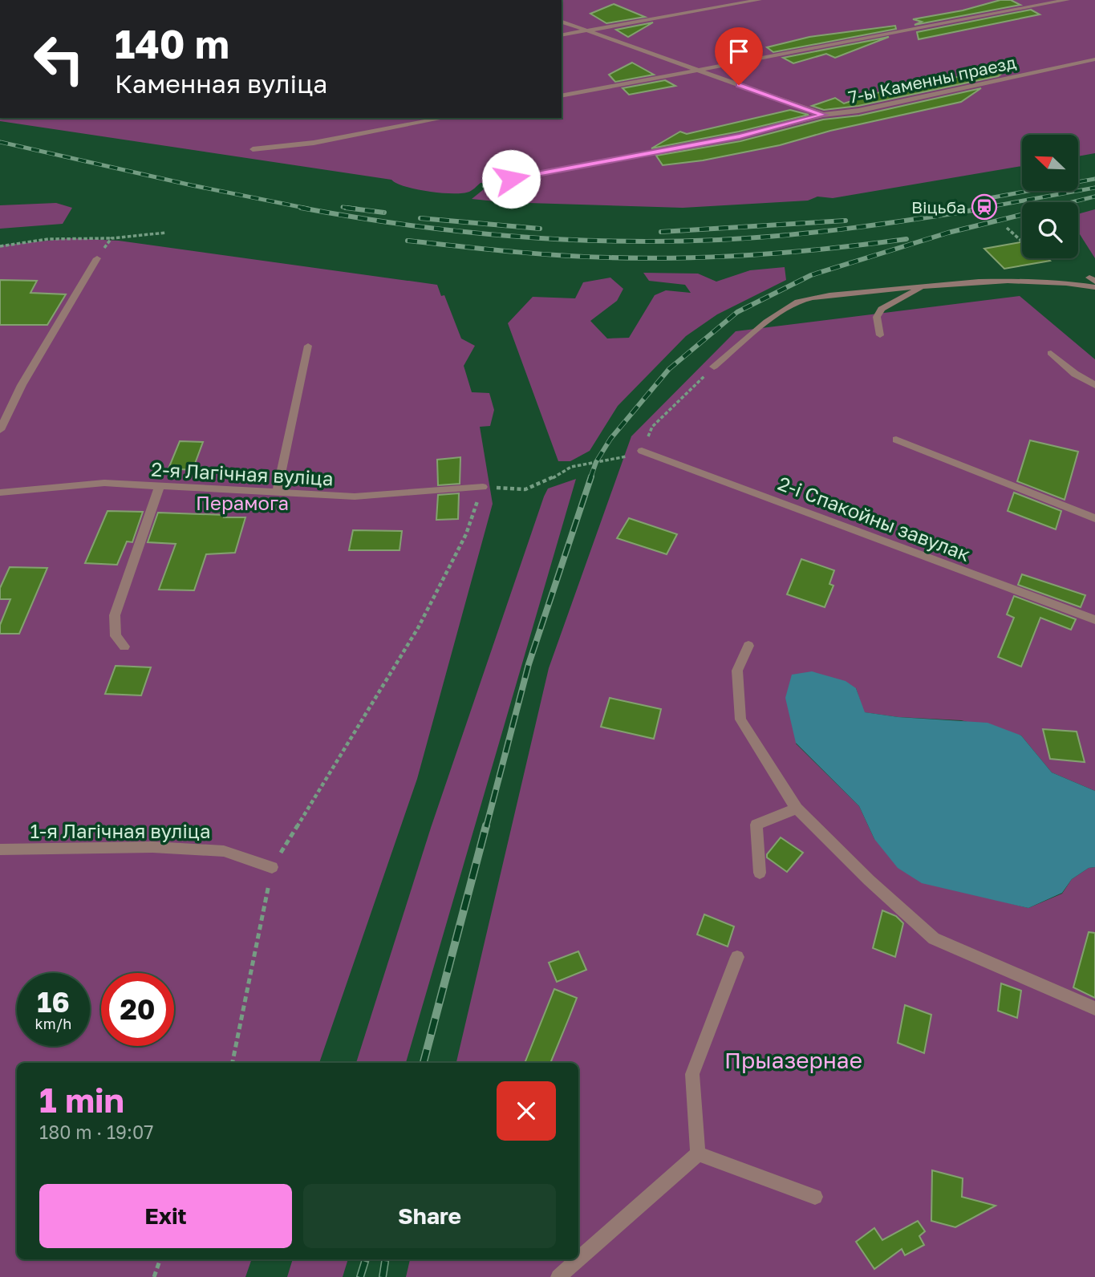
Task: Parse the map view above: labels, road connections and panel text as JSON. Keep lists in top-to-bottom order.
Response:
{
  "streets": {
    "lane": [
      "7-ы Каменны праезд",
      "2-я Лагічная вуліца",
      "2-і Спакойны завулак",
      "1-я Лагічная вуліца"
    ]
  },
  "parks": ["Перамога", "Прыазернае"],
  "places": {
    "station": ["Віцьба"]
  },
  "north": "top left",
  "page": {
    "turn": ["140 m", "Каменная вуліца"],
    "speed": "16 km/h",
    "limit": "20",
    "heading": ["1 min", "180 m · 19:07"],
    "buttons": ["Exit", "Share"]
  }
}
